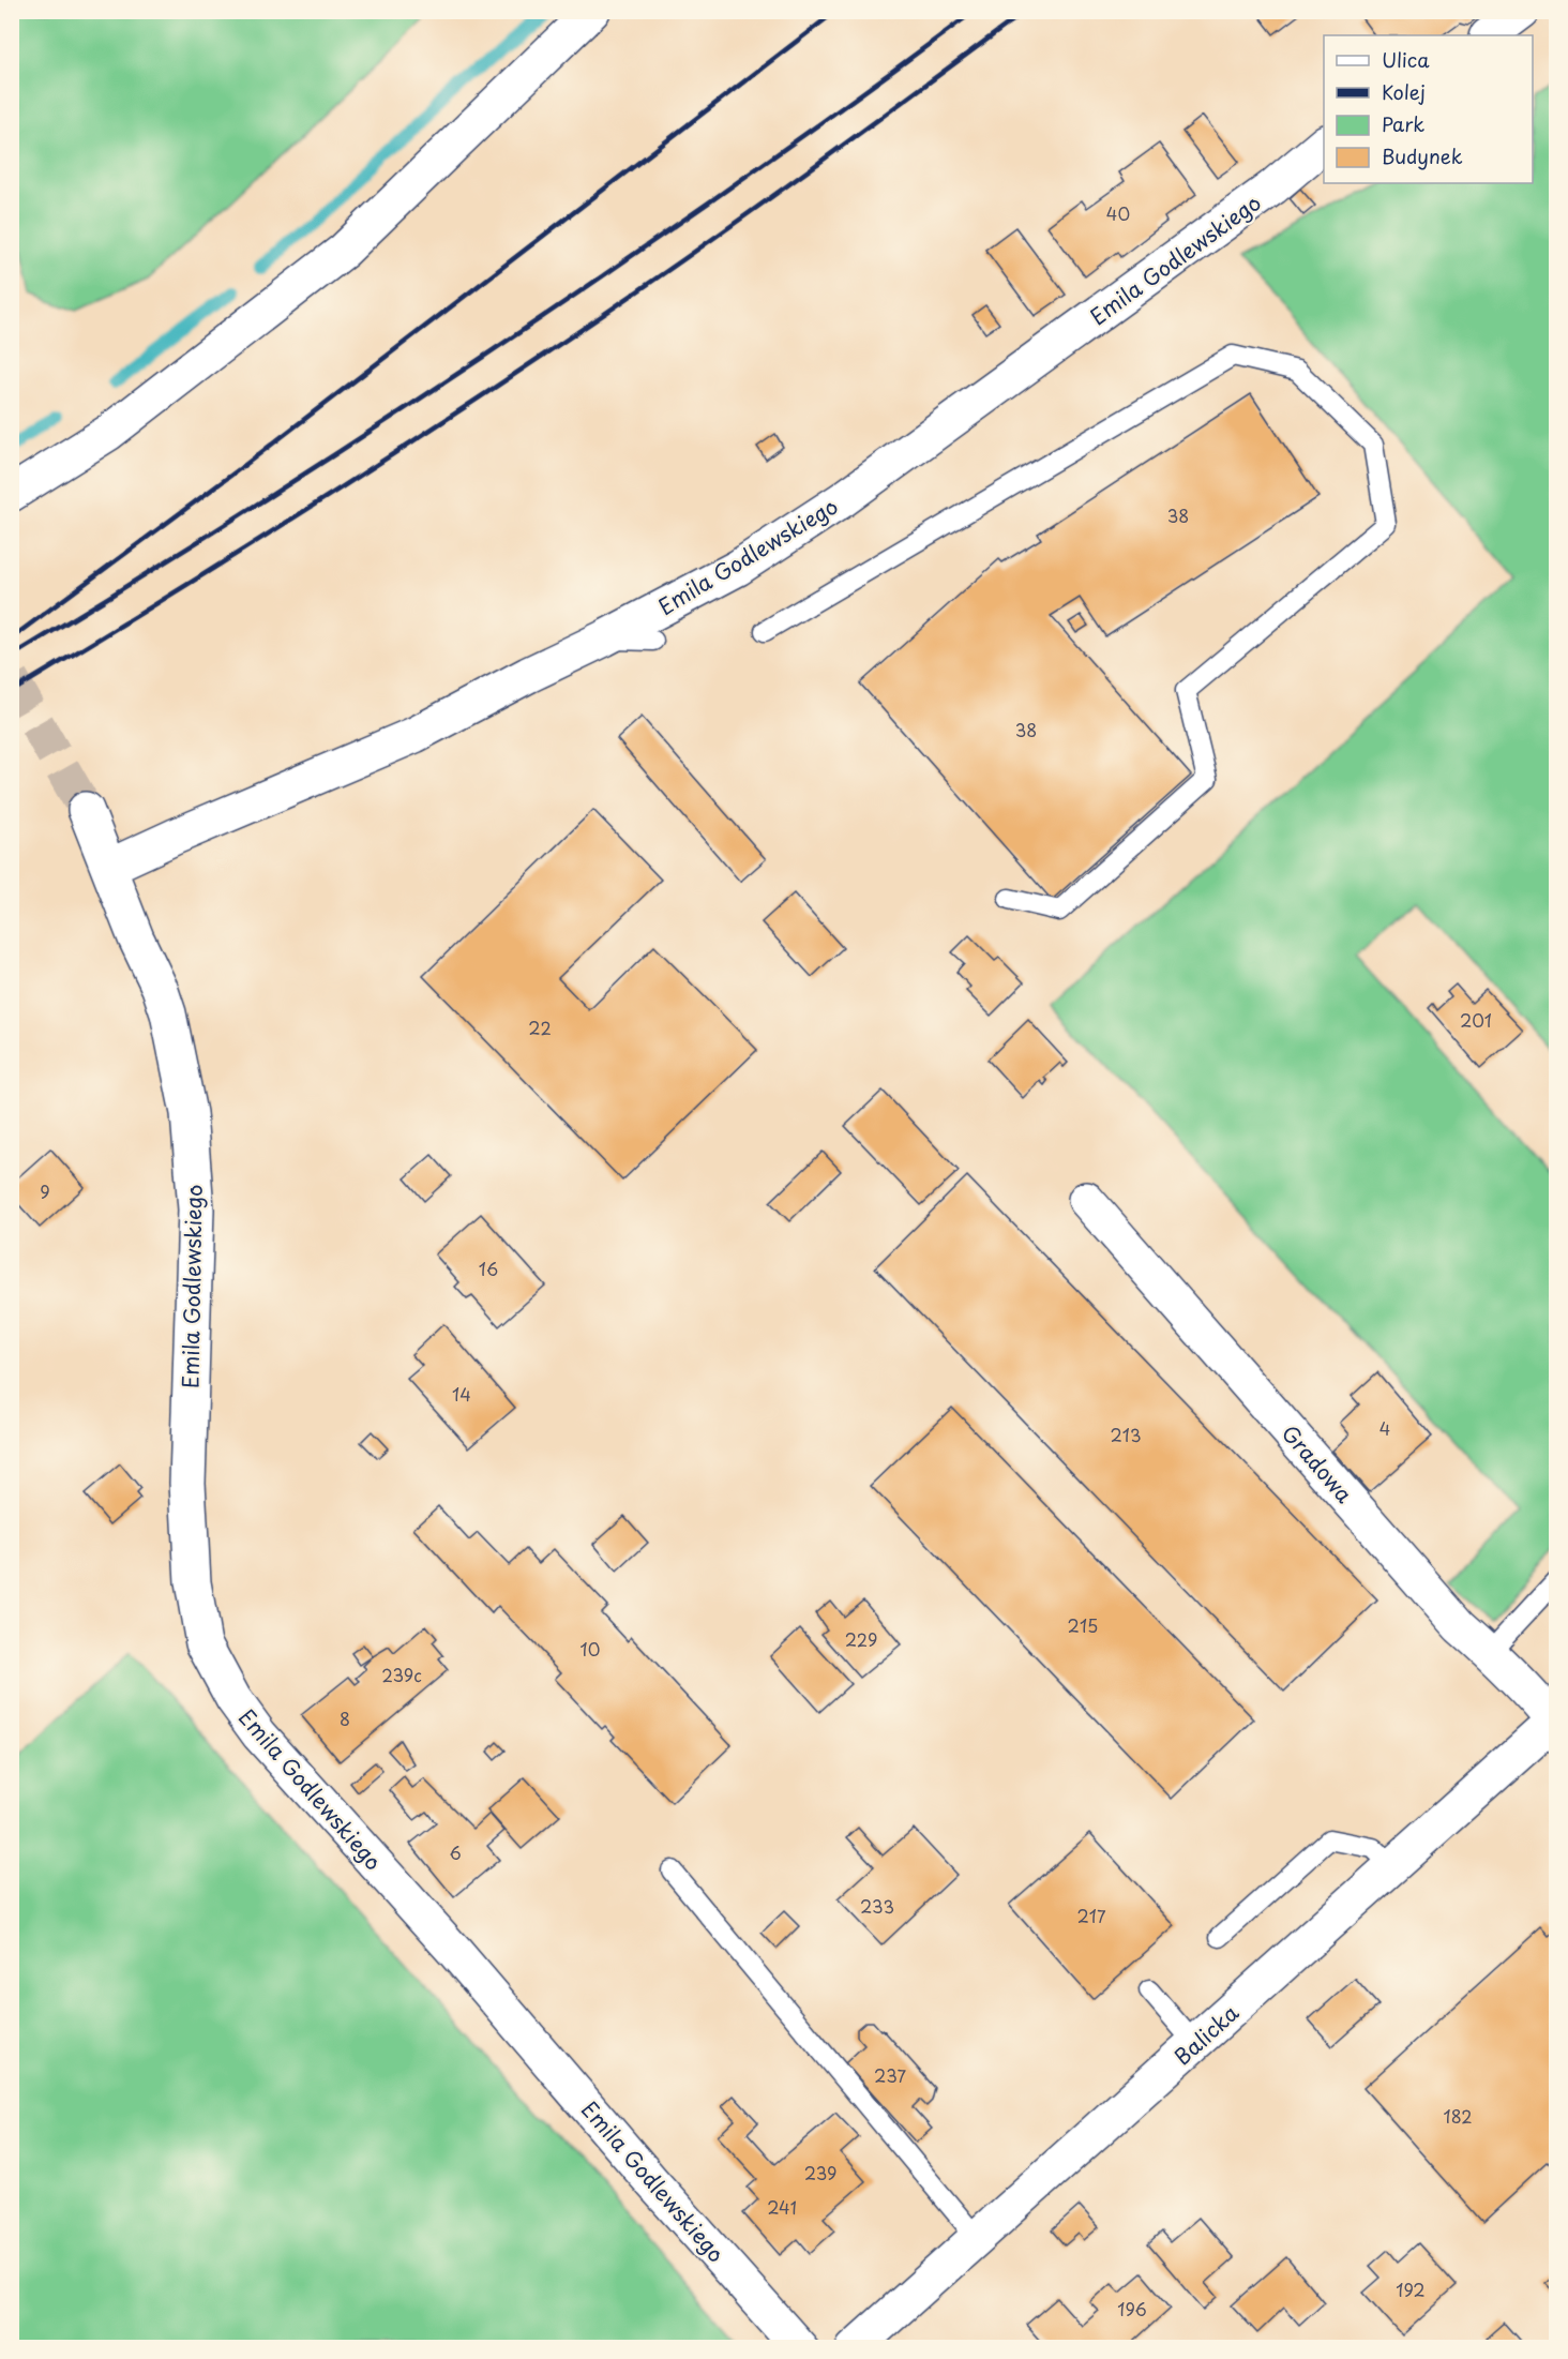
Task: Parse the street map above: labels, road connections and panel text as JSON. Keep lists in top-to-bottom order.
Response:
{
  "streets": {
    "street": ["Emila Godlewskiego", "Gradowa", "Balicka"]
  },
  "crossings": [
    ["Gradowa", "Balicka"]
  ],
  "house_numbers": [
    "40",
    "38",
    "38",
    "201",
    "22",
    "9",
    "16",
    "14",
    "4",
    "213",
    "215",
    "229",
    "10",
    "239c",
    "8",
    "6",
    "233",
    "217",
    "237",
    "182",
    "239",
    "241",
    "192",
    "196"
  ],
  "legend": [
    "Ulica",
    "Kolej",
    "Park",
    "Budynek"
  ]
}
